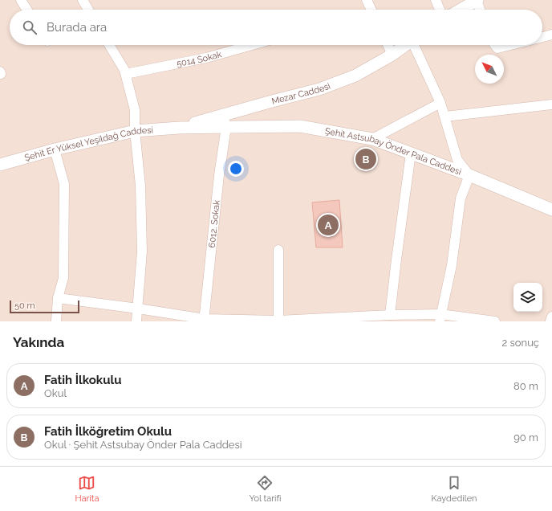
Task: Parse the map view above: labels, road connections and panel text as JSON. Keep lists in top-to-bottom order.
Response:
{
  "streets": {
    "street": [
      "5014 Sokak",
      "Mezar Caddesi",
      "Şehit Er Yüksel Yeşildağ Caddesi",
      "Şehit Astsubay Önder Pala Caddesi",
      "6012. Sokak"
    ]
  },
  "crossings": [
    ["Mezar Caddesi", "Şehit Er Yüksel Yeşildağ Caddesi"],
    ["Mezar Caddesi", "Şehit Astsubay Önder Pala Caddesi"],
    ["Şehit Er Yüksel Yeşildağ Caddesi", "Şehit Astsubay Önder Pala Caddesi"],
    ["Şehit Astsubay Önder Pala Caddesi", "6012. Sokak"]
  ],
  "scale_bar": "50 m",
  "north": "top left",
  "page": {
    "search": "Burada ara",
    "pins": ["B", "A"],
    "scale": "50 m",
    "heading": ["Yakında", "2 sonuç"],
    "list": [
      {
        "mark": "A",
        "name": "Fatih İlkokulu",
        "note": "Okul",
        "value": "80 m"
      },
      {
        "mark": "B",
        "name": "Fatih İlköğretim Okulu",
        "note": "Okul · Şehit Astsubay Önder Pala Caddesi",
        "value": "90 m"
      }
    ],
    "nav": ["Harita", "Yol tarifi", "Kaydedilen"]
  }
}
